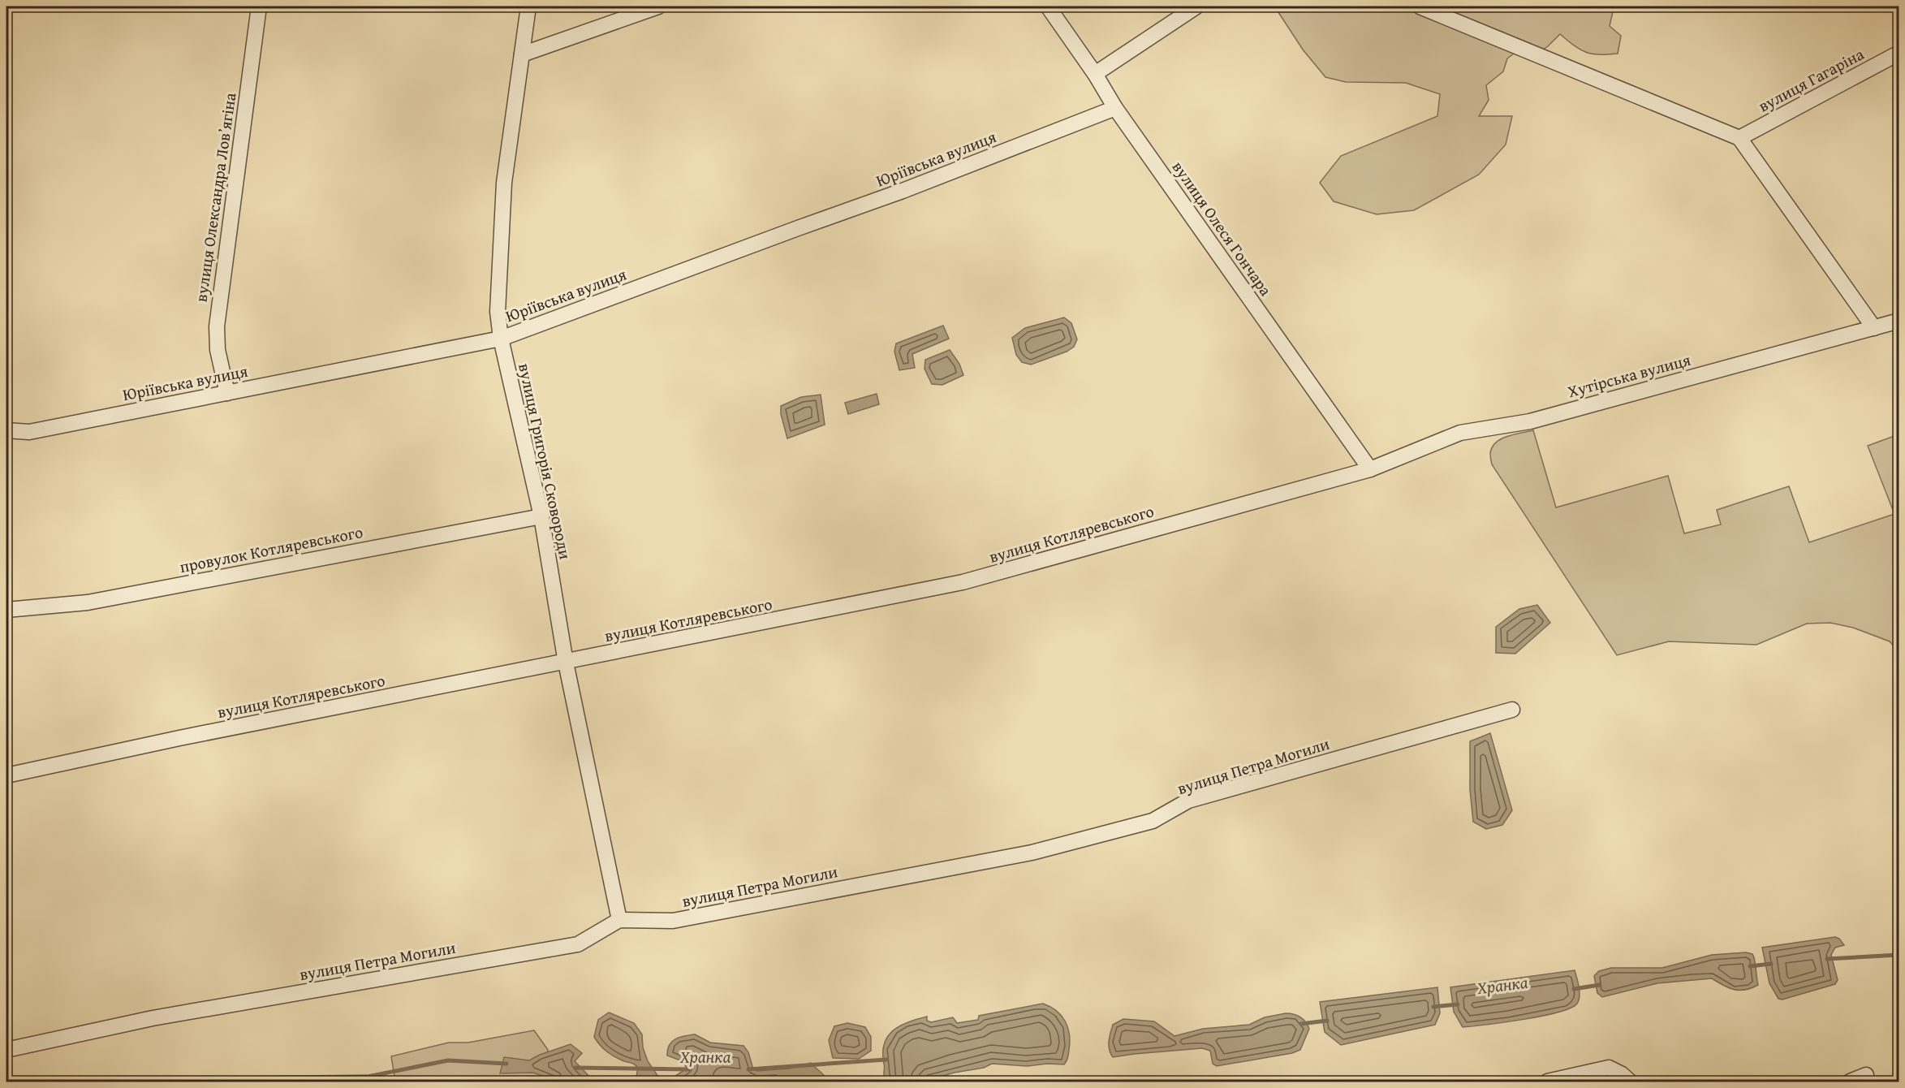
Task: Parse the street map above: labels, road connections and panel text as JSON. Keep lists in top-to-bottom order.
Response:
{
  "streets": {
    "street": [
      "вулиця Гагаріна",
      "Юріївська вулиця",
      "вулиця Олександра Ловʼягіна",
      "вулиця Олеся Гончара",
      "Хутірська вулиця",
      "вулиця Григорія Сковороди",
      "вулиця Котляревського",
      "провулок Котляревського",
      "вулиця Петра Могили"
    ]
  },
  "crossings": [
    ["Юріївська вулиця", "вулиця Олександра Ловʼягіна"],
    ["Юріївська вулиця", "вулиця Олеся Гончара"],
    ["Юріївська вулиця", "вулиця Григорія Сковороди"],
    ["вулиця Олеся Гончара", "Хутірська вулиця"],
    ["вулиця Олеся Гончара", "вулиця Котляревського"],
    ["Хутірська вулиця", "вулиця Котляревського"],
    ["вулиця Григорія Сковороди", "вулиця Котляревського"],
    ["вулиця Григорія Сковороди", "провулок Котляревського"],
    ["вулиця Григорія Сковороди", "вулиця Петра Могили"]
  ],
  "water": ["Хранка"]
}
